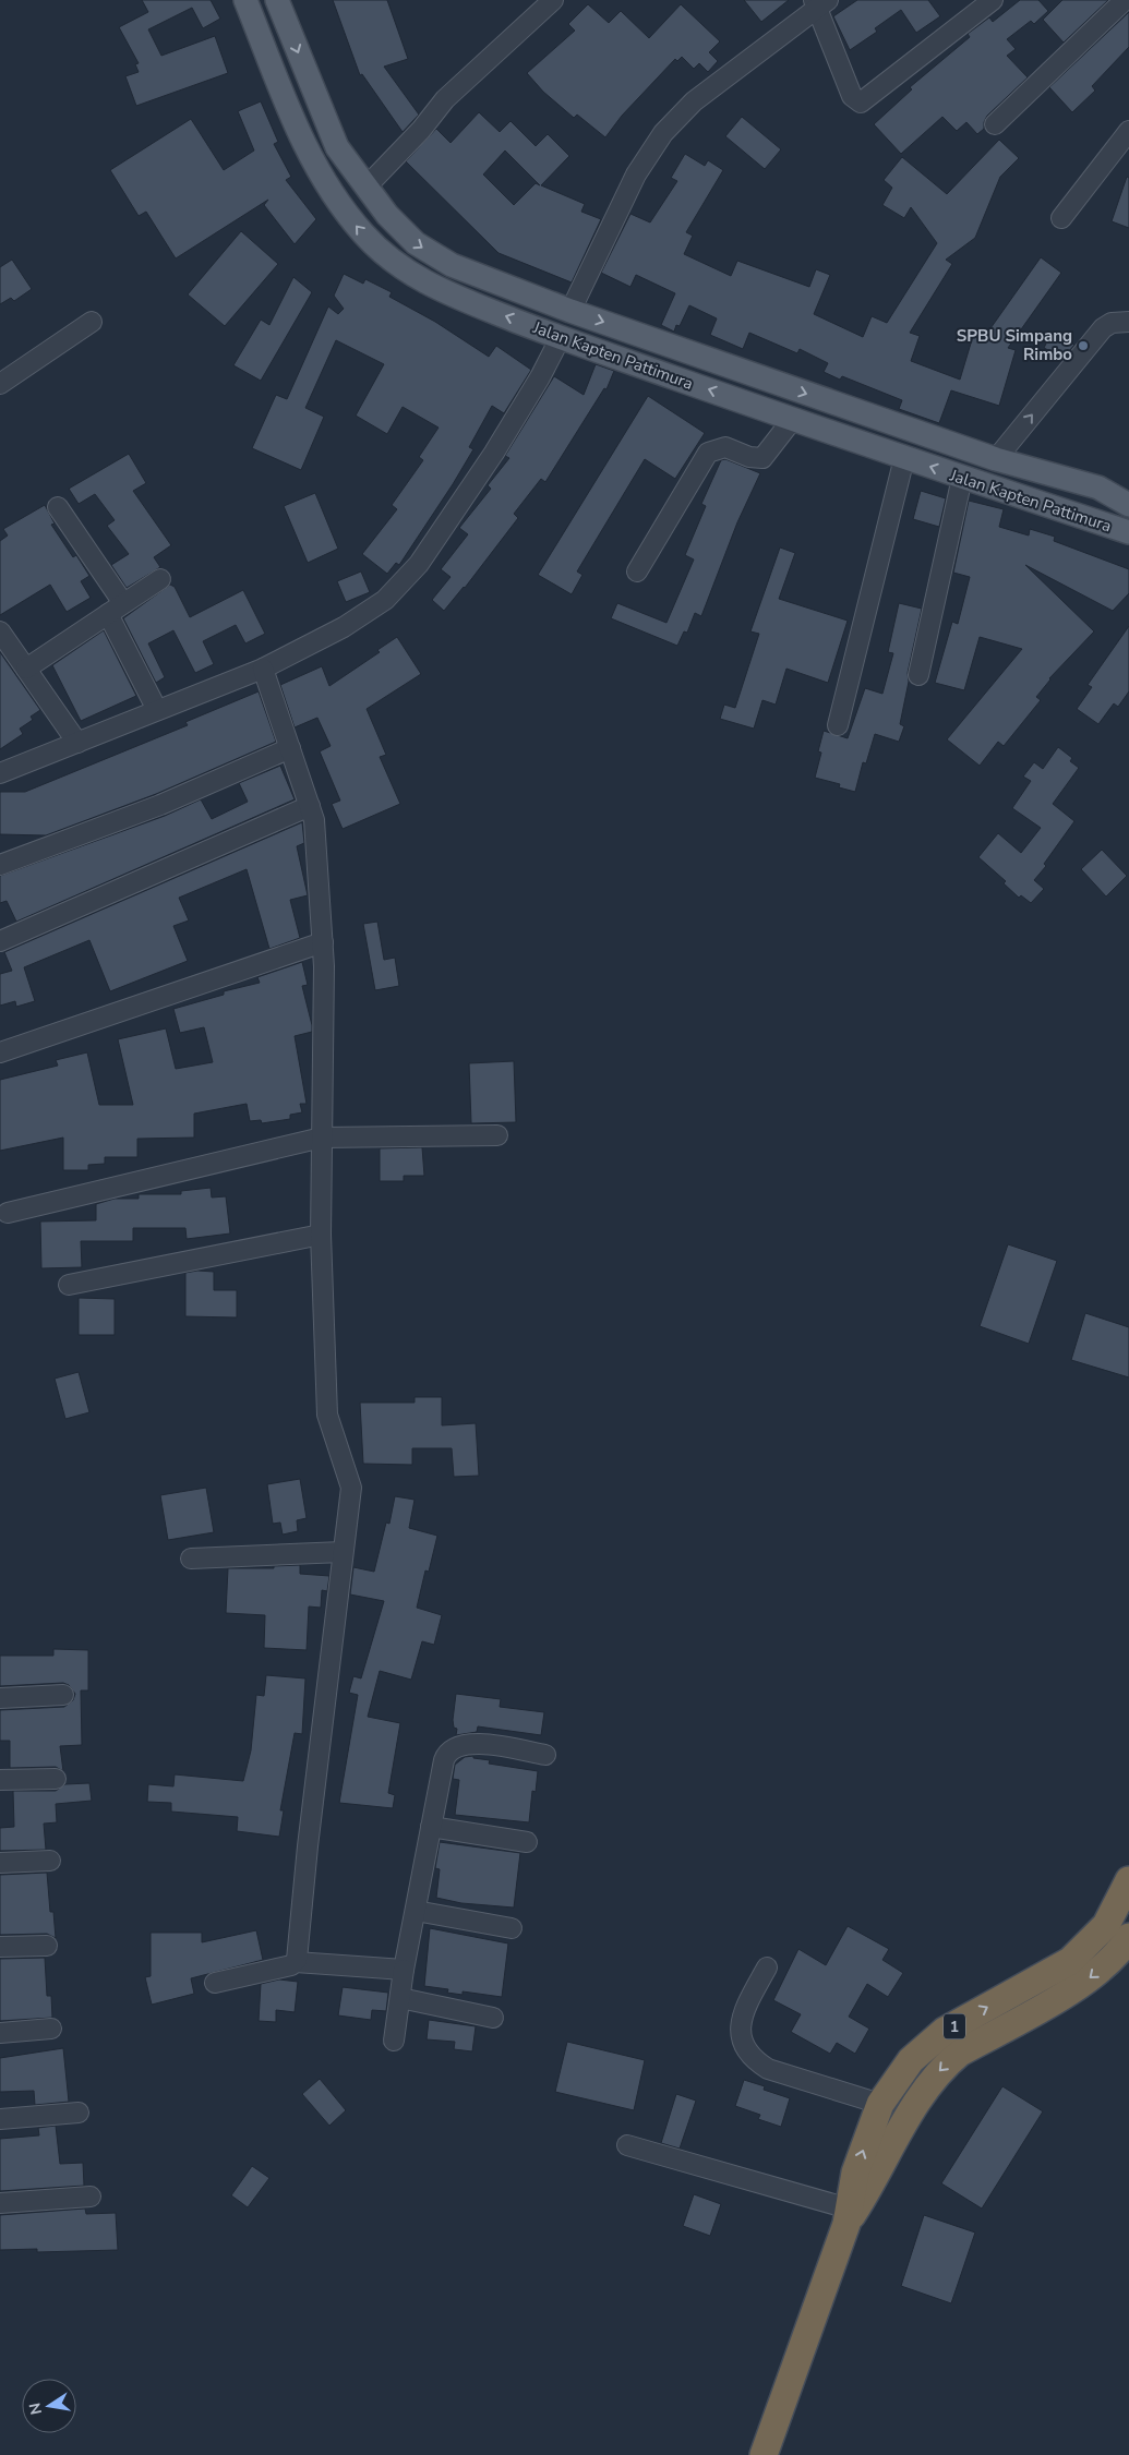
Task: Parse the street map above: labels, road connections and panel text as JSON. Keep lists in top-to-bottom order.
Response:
{
  "streets": {
    "highway": ["1"],
    "main road": ["Jalan Kapten Pattimura"]
  },
  "places": ["SPBU Simpang Rimbo"],
  "north": "left"
}
